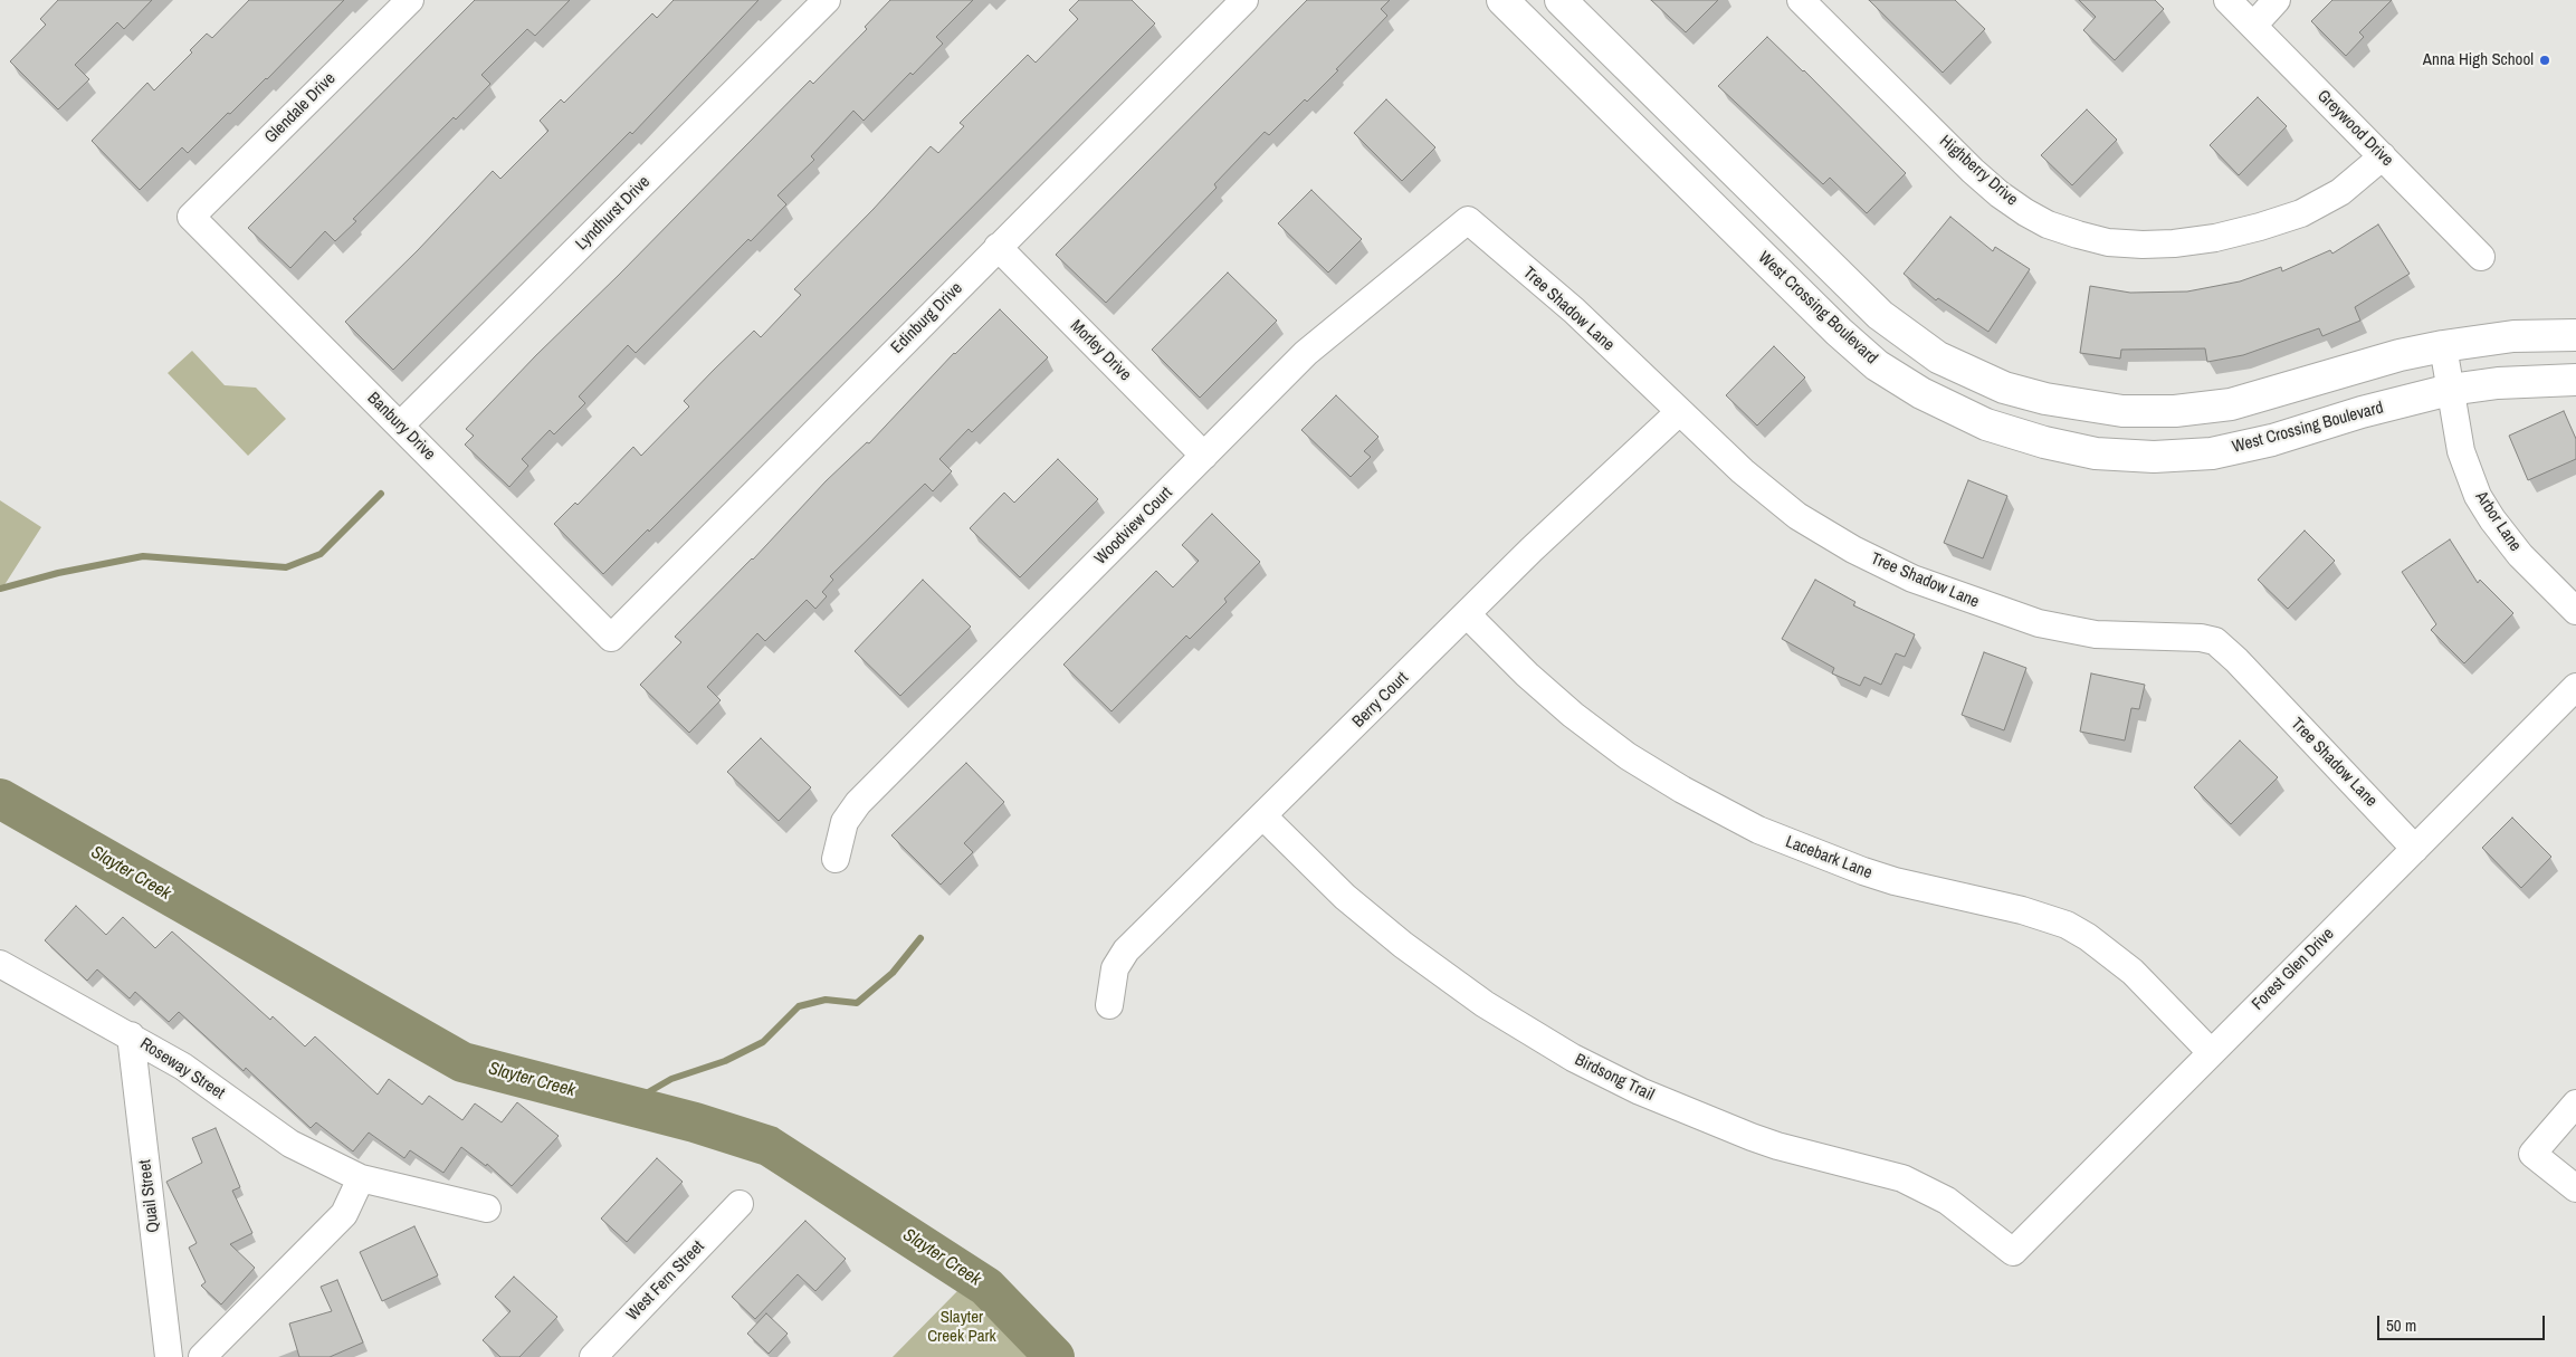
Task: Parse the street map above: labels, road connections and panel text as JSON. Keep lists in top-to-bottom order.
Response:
{
  "streets": {
    "street": [
      "Glendale Drive",
      "Greywood Drive",
      "Highberry Drive",
      "Lyndhurst Drive",
      "West Crossing Boulevard",
      "Tree Shadow Lane",
      "Edinburg Drive",
      "Morley Drive",
      "Banbury Drive",
      "Arbor Lane",
      "Woodview Court",
      "Berry Court",
      "Lacebark Lane",
      "Forest Glen Drive",
      "Roseway Street",
      "Birdsong Trail",
      "Quail Street",
      "West Fern Street"
    ]
  },
  "crossings": [
    ["Glendale Drive", "Banbury Drive"],
    ["Greywood Drive", "Highberry Drive"],
    ["Lyndhurst Drive", "Banbury Drive"],
    ["West Crossing Boulevard", "Arbor Lane"],
    ["Tree Shadow Lane", "Woodview Court"],
    ["Tree Shadow Lane", "Berry Court"],
    ["Tree Shadow Lane", "Forest Glen Drive"],
    ["Edinburg Drive", "Morley Drive"],
    ["Edinburg Drive", "Banbury Drive"],
    ["Morley Drive", "Woodview Court"],
    ["Berry Court", "Lacebark Lane"],
    ["Berry Court", "Birdsong Trail"],
    ["Lacebark Lane", "Forest Glen Drive"],
    ["Forest Glen Drive", "Birdsong Trail"],
    ["Roseway Street", "Quail Street"]
  ],
  "water": ["Slayter Creek"],
  "parks": ["Slayter Creek Park"],
  "places": ["Anna High School"],
  "scale_bar": "50 m"
}
